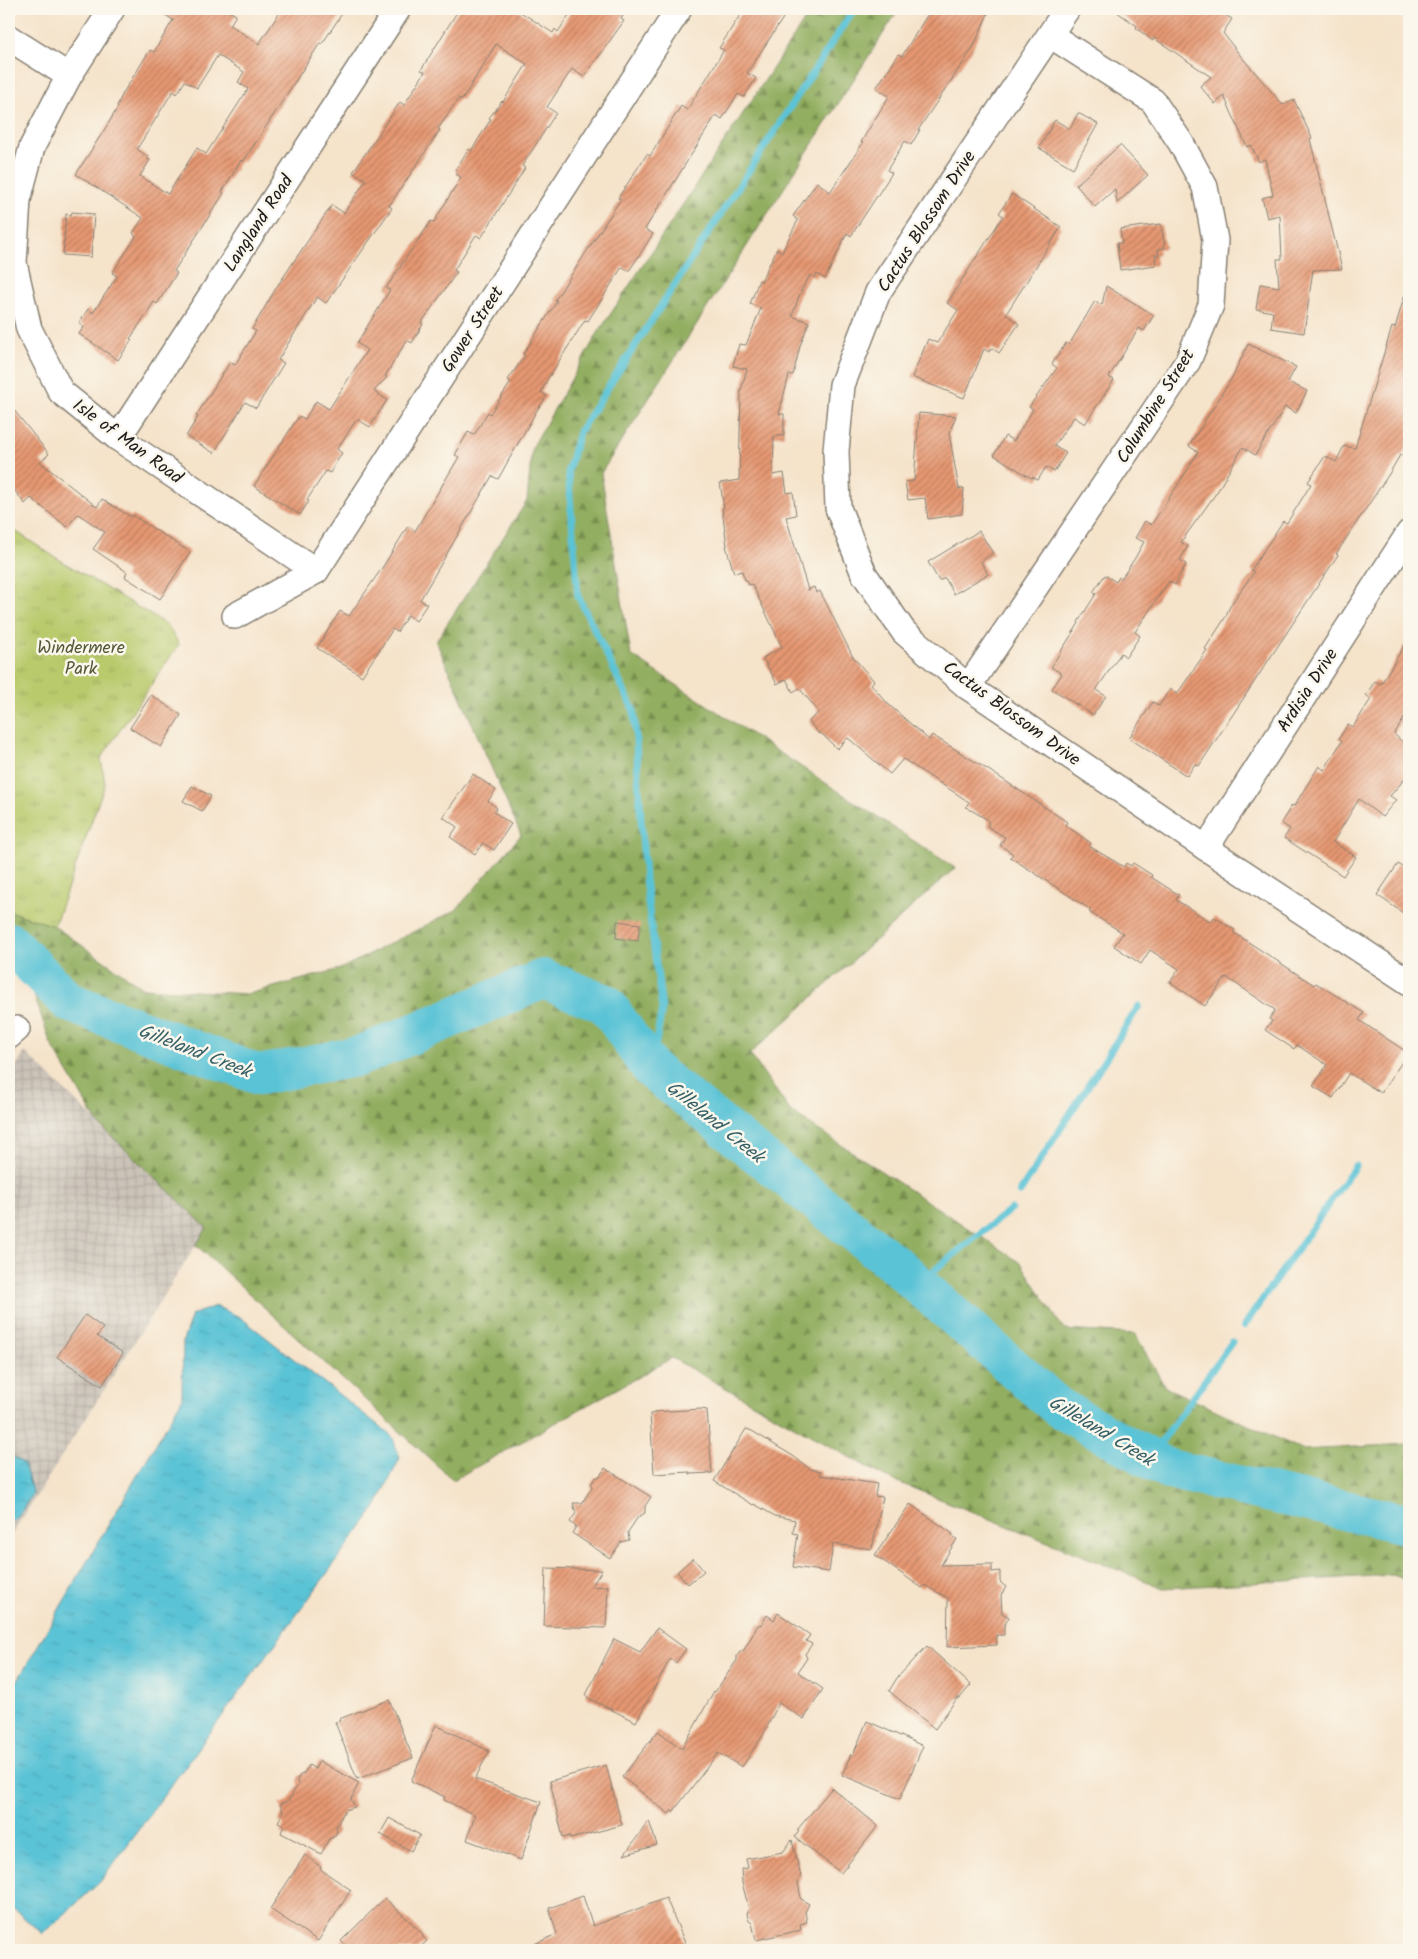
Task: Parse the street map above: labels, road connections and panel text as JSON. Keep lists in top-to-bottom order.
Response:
{
  "streets": {
    "street": [
      "Cactus Blossom Drive",
      "Langland Road",
      "Gower Street",
      "Columbine Street",
      "Isle of Man Road",
      "Ardisia Drive"
    ]
  },
  "crossings": [
    ["Cactus Blossom Drive", "Columbine Street"],
    ["Cactus Blossom Drive", "Ardisia Drive"],
    ["Langland Road", "Isle of Man Road"],
    ["Gower Street", "Isle of Man Road"]
  ],
  "water": ["Gilleland Creek"],
  "parks": ["Windermere Park"]
}
